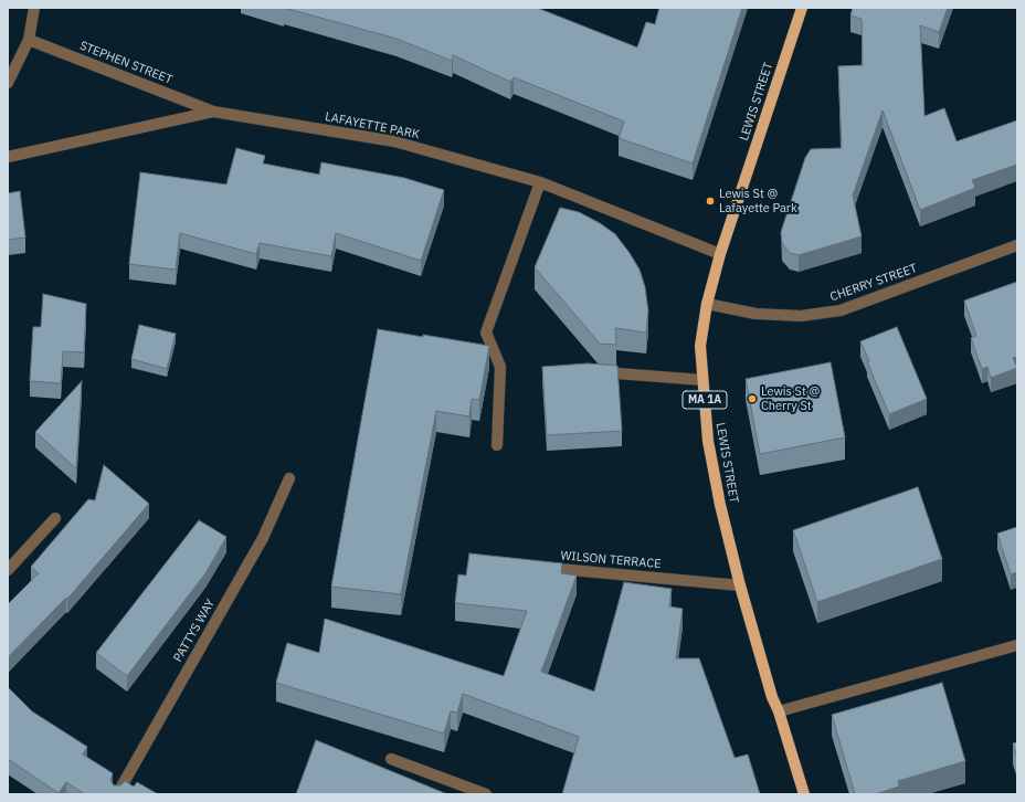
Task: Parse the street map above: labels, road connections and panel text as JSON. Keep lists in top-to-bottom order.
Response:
{
  "streets": {
    "main road": ["LEWIS STREET", "MA 1A"],
    "street": [
      "STEPHEN STREET",
      "LAFAYETTE PARK",
      "CHERRY STREET",
      "WILSON TERRACE",
      "PATTYS WAY"
    ]
  },
  "crossings": [
    ["STEPHEN STREET", "LAFAYETTE PARK"],
    ["LEWIS STREET", "LAFAYETTE PARK"],
    ["LEWIS STREET", "CHERRY STREET"],
    ["LEWIS STREET", "WILSON TERRACE"]
  ],
  "places": ["Lewis St @ Lafayette Park", "Lewis St @ Cherry St"]
}
